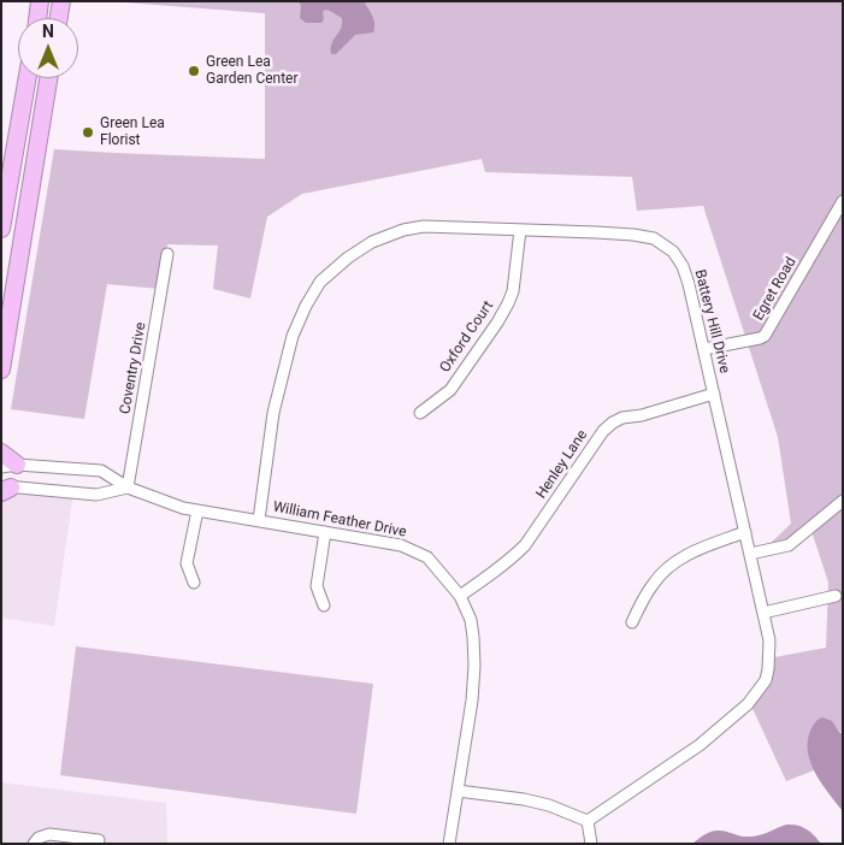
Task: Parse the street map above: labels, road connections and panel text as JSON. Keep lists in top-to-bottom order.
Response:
{
  "streets": {
    "street": [
      "Egret Road",
      "Battery Hill Drive",
      "Oxford Court",
      "Coventry Drive",
      "Henley Lane",
      "William Feather Drive"
    ]
  },
  "crossings": [
    ["Egret Road", "Battery Hill Drive"],
    ["Battery Hill Drive", "Oxford Court"],
    ["Battery Hill Drive", "Henley Lane"],
    ["Battery Hill Drive", "William Feather Drive"],
    ["Coventry Drive", "William Feather Drive"],
    ["Henley Lane", "William Feather Drive"]
  ],
  "places": ["Green Lea Garden Center", "Green Lea Florist"],
  "north": "top"
}
